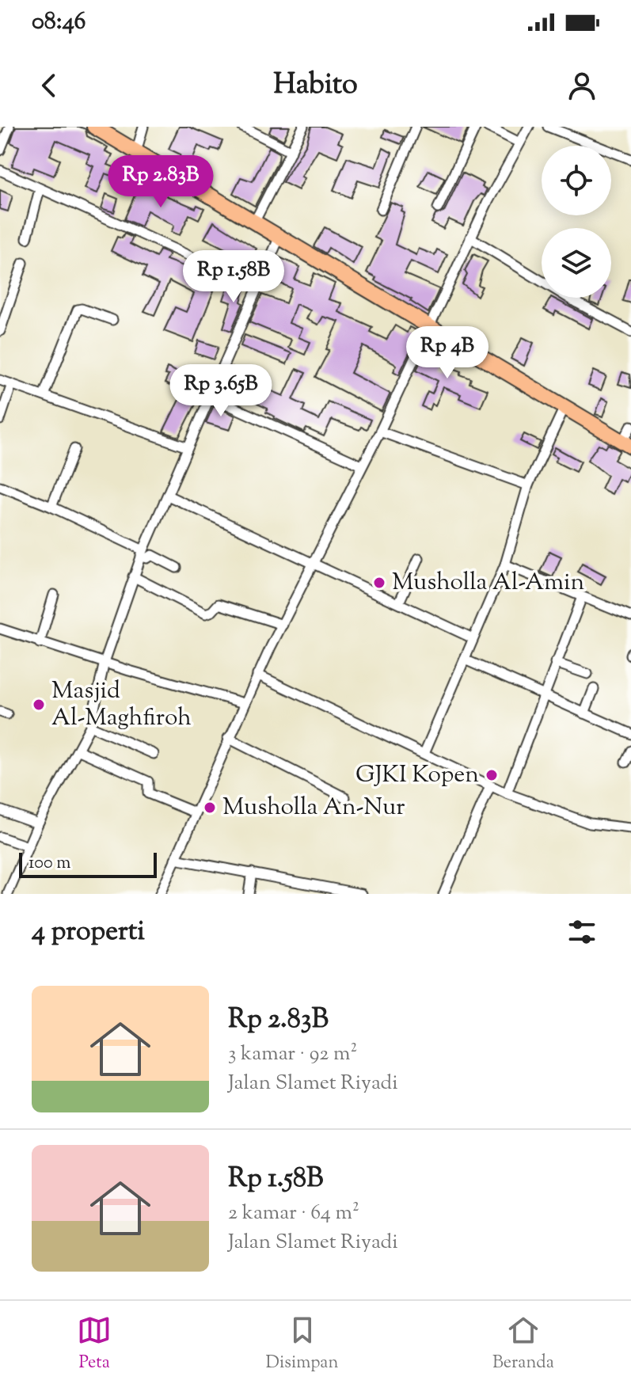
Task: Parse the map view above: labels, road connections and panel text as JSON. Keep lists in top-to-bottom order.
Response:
{
  "places": [
    "Musholla Al-Amin",
    "Masjid Al-Maghfiroh",
    "GJKI Kopen",
    "Musholla An-Nur"
  ],
  "scale_bar": "100 m",
  "page": {
    "status": "08:46",
    "header": "Habito",
    "price": [
      "Rp 2.83B",
      "Rp 1.58B",
      "Rp 4B",
      "Rp 3.65B"
    ],
    "scale": "100 m",
    "heading": "4 properti",
    "list": [
      {
        "name": "Rp 2.83B",
        "note": "3 kamar · 92 m² · Jalan Slamet Riyadi"
      },
      {
        "name": "Rp 1.58B",
        "note": "2 kamar · 64 m² · Jalan Slamet Riyadi"
      }
    ],
    "tabs": ["Peta", "Disimpan", "Beranda"]
  }
}
